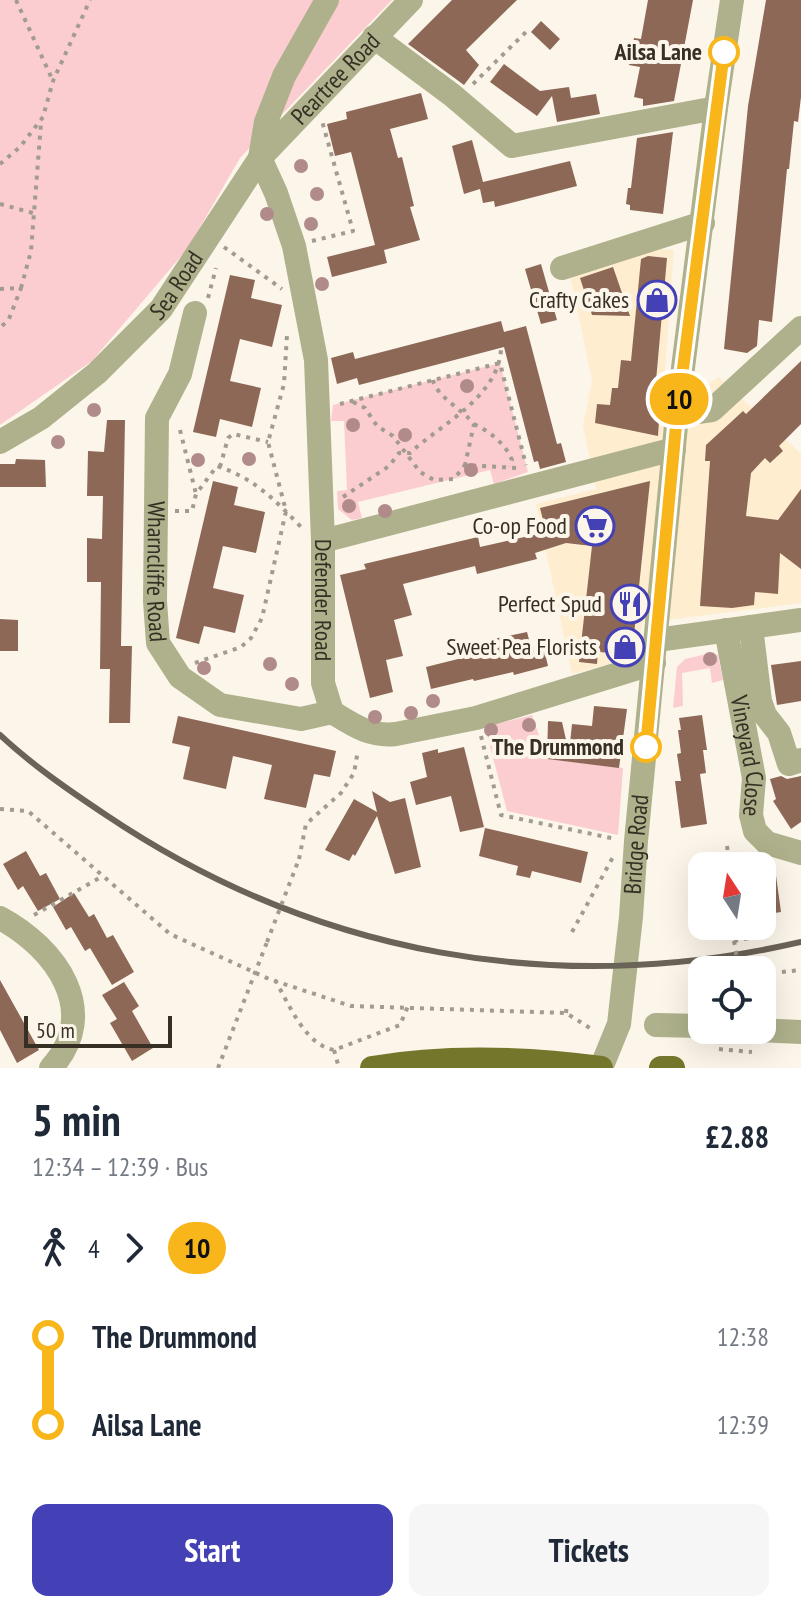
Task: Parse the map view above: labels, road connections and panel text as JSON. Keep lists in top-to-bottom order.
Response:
{
  "streets": {
    "street": [
      "Peartree Road",
      "Sea Road",
      "Wharncliffe Road",
      "Defender Road",
      "Vineyard Close",
      "Bridge Road"
    ]
  },
  "crossings": [
    ["Peartree Road", "Sea Road"],
    ["Peartree Road", "Defender Road"],
    ["Sea Road", "Defender Road"],
    ["Wharncliffe Road", "Defender Road"]
  ],
  "places": {
    "other": ["Ailsa Lane", "The Drummond"],
    "shop": ["Crafty Cakes", "Sweet Pea Florists"],
    "supermarket": ["Co-op Food"],
    "restaurant": ["Perfect Spud"]
  },
  "lines": ["bus line 10"],
  "scale_bar": "50 m",
  "north": "top",
  "page": {
    "on_map": "10",
    "scale": "50 m",
    "heading": ["5 min", "12:34 – 12:39 · Bus", "£2.88"],
    "legs": ["4", "10"],
    "list": [
      {
        "name": "The Drummond",
        "value": "12:38"
      },
      {
        "name": "Ailsa Lane",
        "value": "12:39"
      }
    ],
    "buttons": ["Start", "Tickets"]
  }
}
